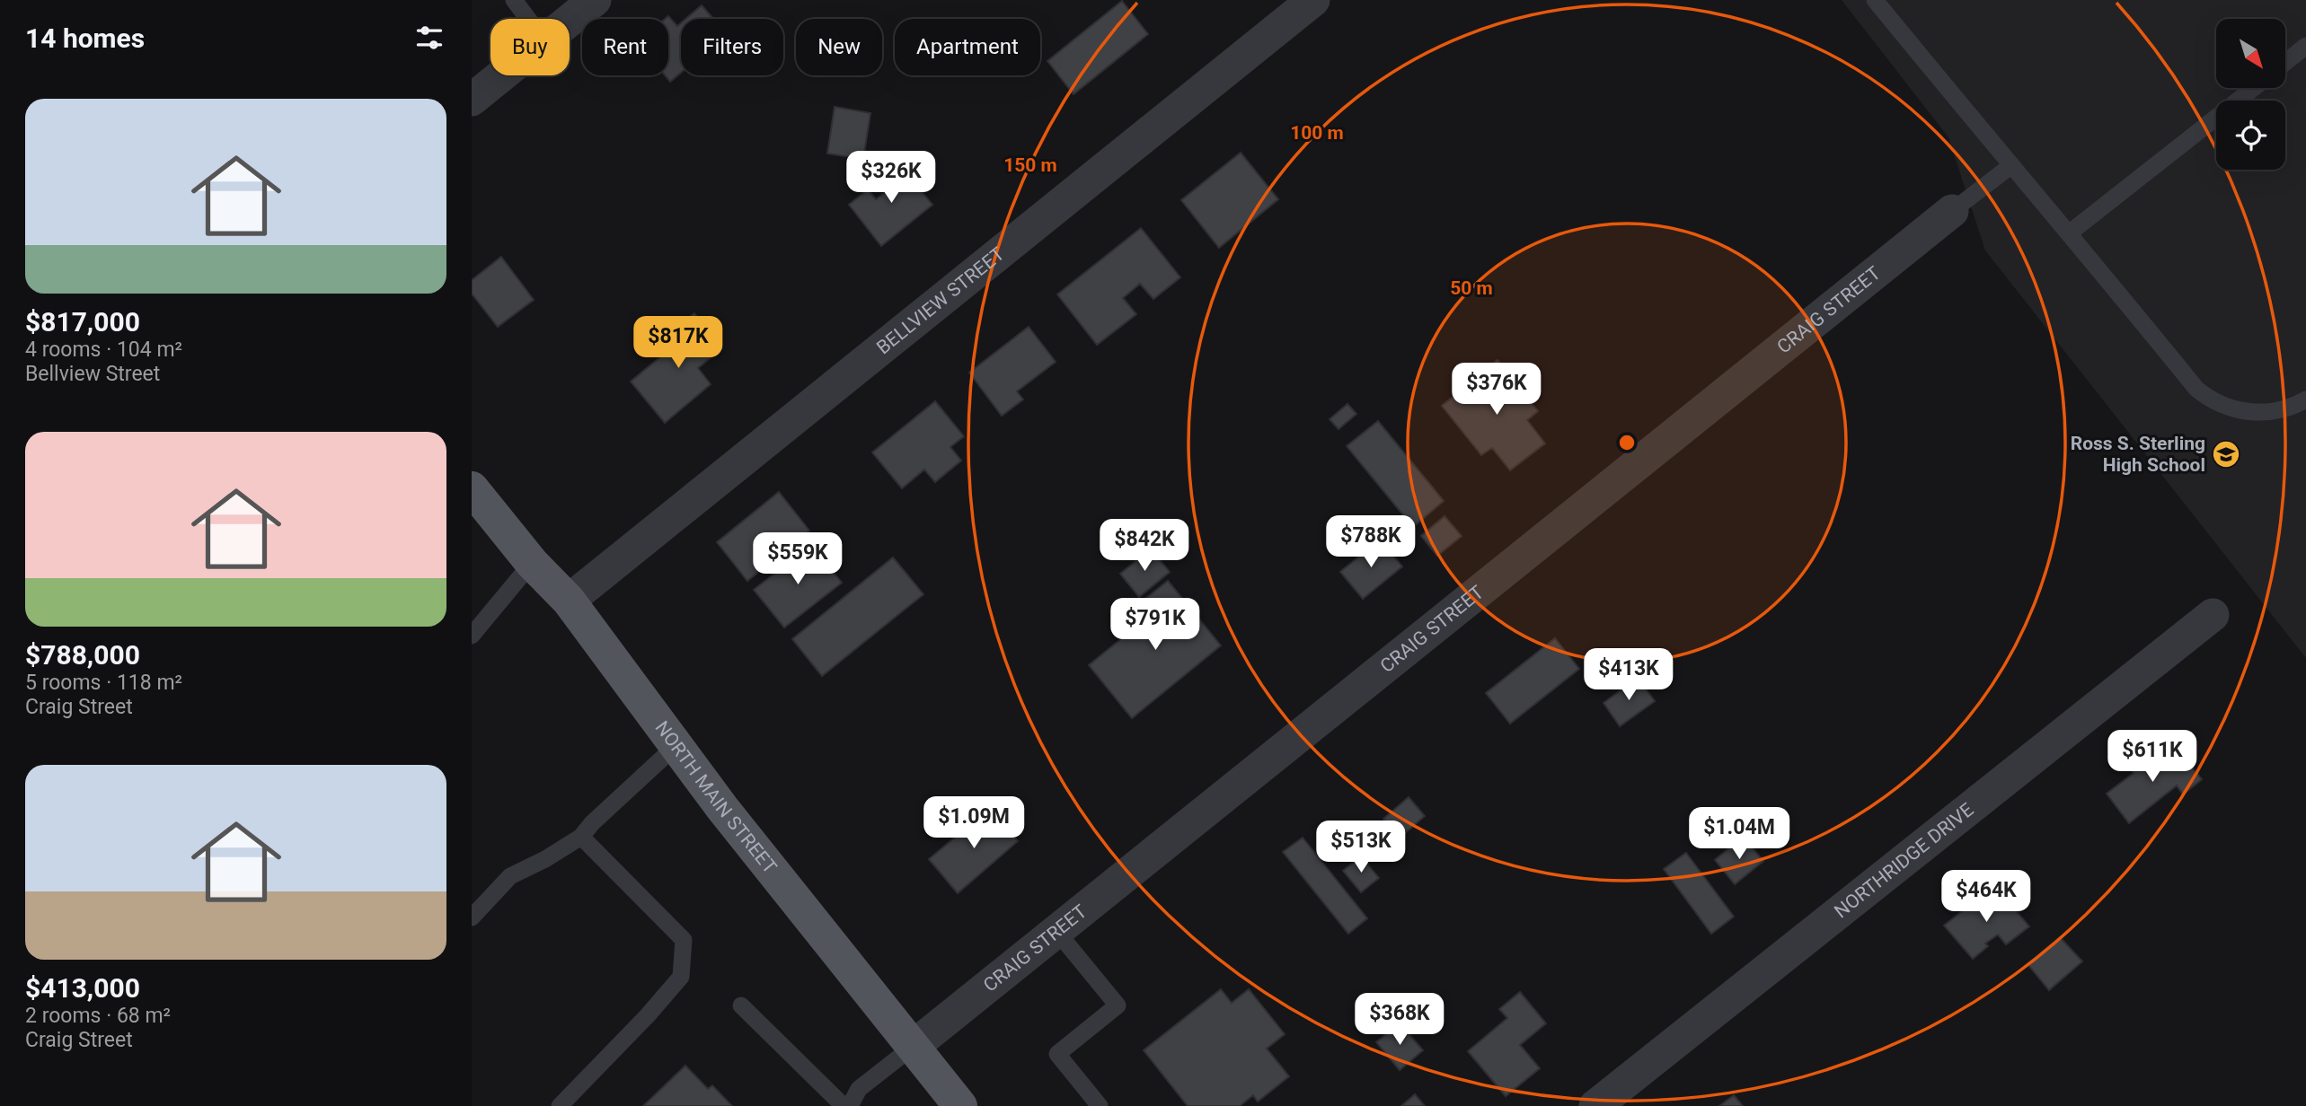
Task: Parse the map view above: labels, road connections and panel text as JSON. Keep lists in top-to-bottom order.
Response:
{
  "streets": {
    "main road": ["NORTH MAIN STREET"],
    "street": ["BELLVIEW STREET", "CRAIG STREET", "NORTHRIDGE DRIVE"]
  },
  "crossings": [
    ["BELLVIEW STREET", "NORTH MAIN STREET"],
    ["CRAIG STREET", "NORTH MAIN STREET"]
  ],
  "places": {
    "school or university": ["Ross S. Sterling High School"]
  },
  "north": "bottom right",
  "page": {
    "heading": "14 homes",
    "chip": [
      "Buy",
      "Rent",
      "Filters",
      "New",
      "Apartment"
    ],
    "list": [
      {
        "name": "$817,000",
        "note": "4 rooms · 104 m² · Bellview Street"
      },
      {
        "name": "$788,000",
        "note": "5 rooms · 118 m² · Craig Street"
      },
      {
        "name": "$413,000",
        "note": "2 rooms · 68 m² · Craig Street"
      }
    ],
    "price": [
      "$326K",
      "$817K",
      "$376K",
      "$788K",
      "$842K",
      "$559K",
      "$791K",
      "$413K",
      "$611K",
      "$1.09M",
      "$1.04M",
      "$513K",
      "$464K",
      "$368K"
    ]
  },
  "rings": ["100 m", "150 m", "50 m"]
}
